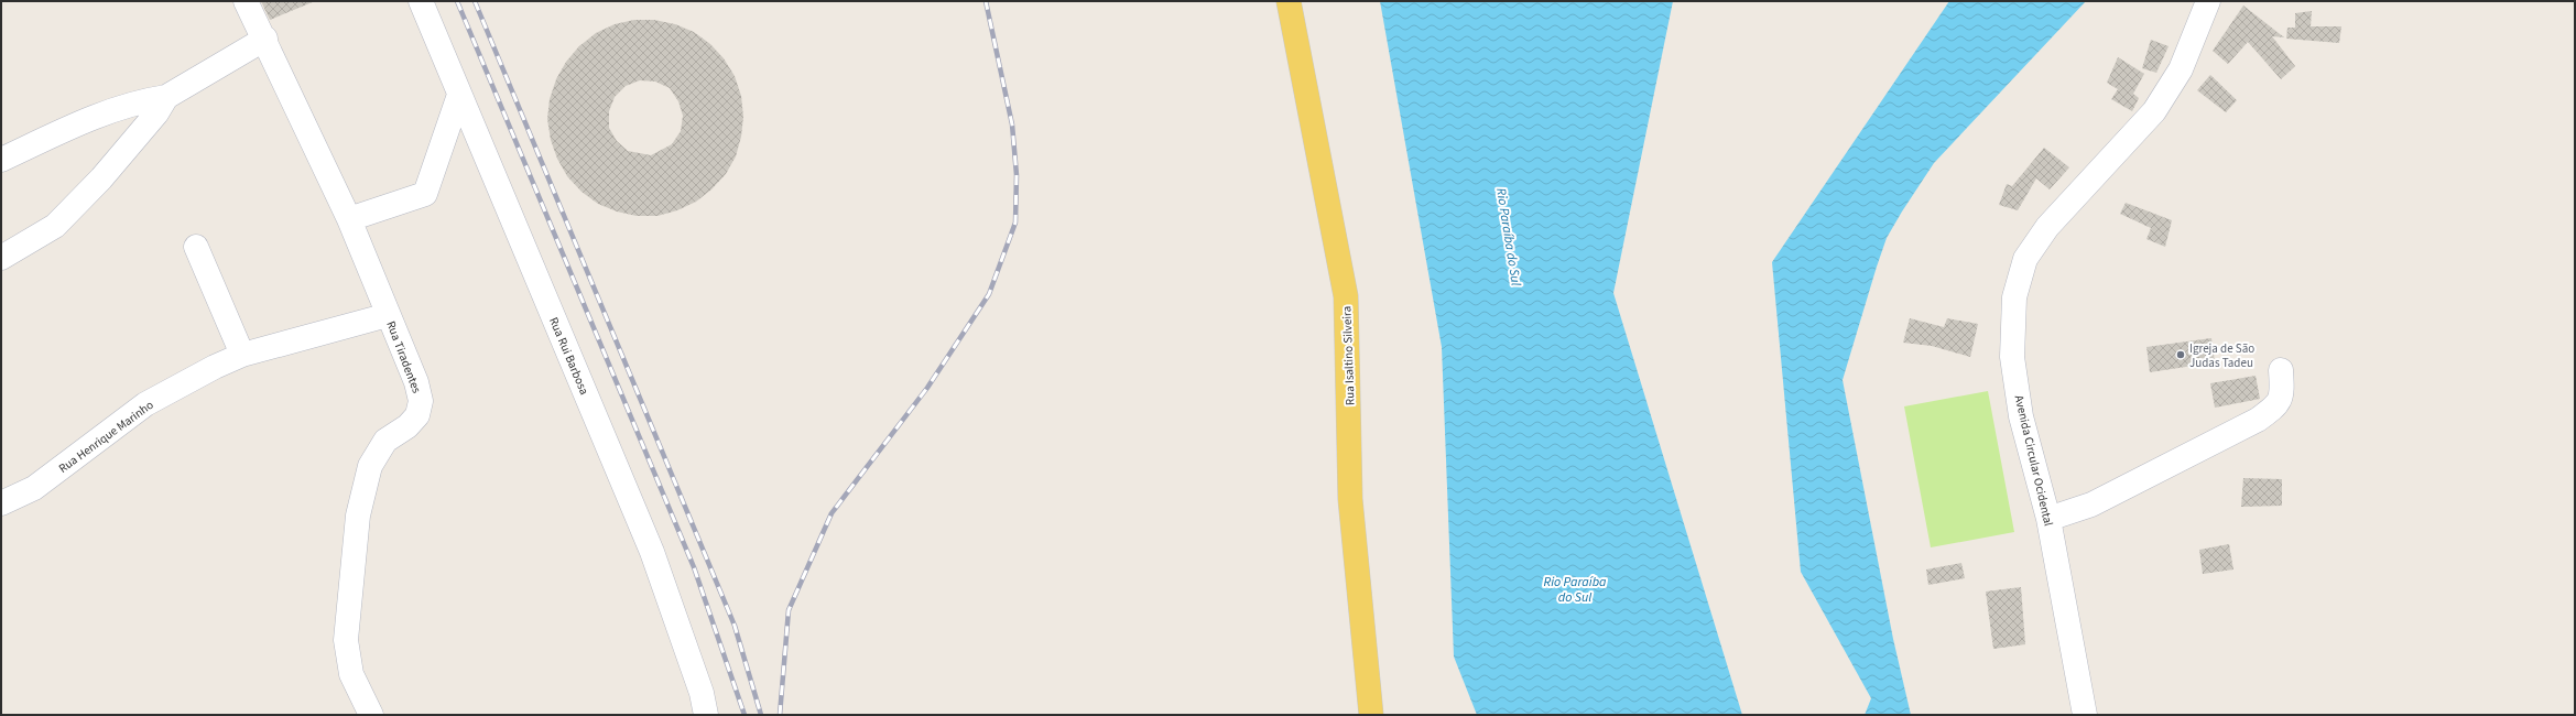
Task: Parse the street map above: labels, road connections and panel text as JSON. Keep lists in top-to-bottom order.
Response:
{
  "streets": {
    "main road": ["Rua Isaltino Silveira"],
    "street": [
      "Rua Rui Barbosa",
      "Rua Tiradentes",
      "Rua Henrique Marinho",
      "Avenida Circular Ocidental"
    ]
  },
  "crossings": [
    ["Rua Tiradentes", "Rua Henrique Marinho"]
  ],
  "water": ["Rio Paraíba do Sul"],
  "places": ["Igreja de São Judas Tadeu"]
}
